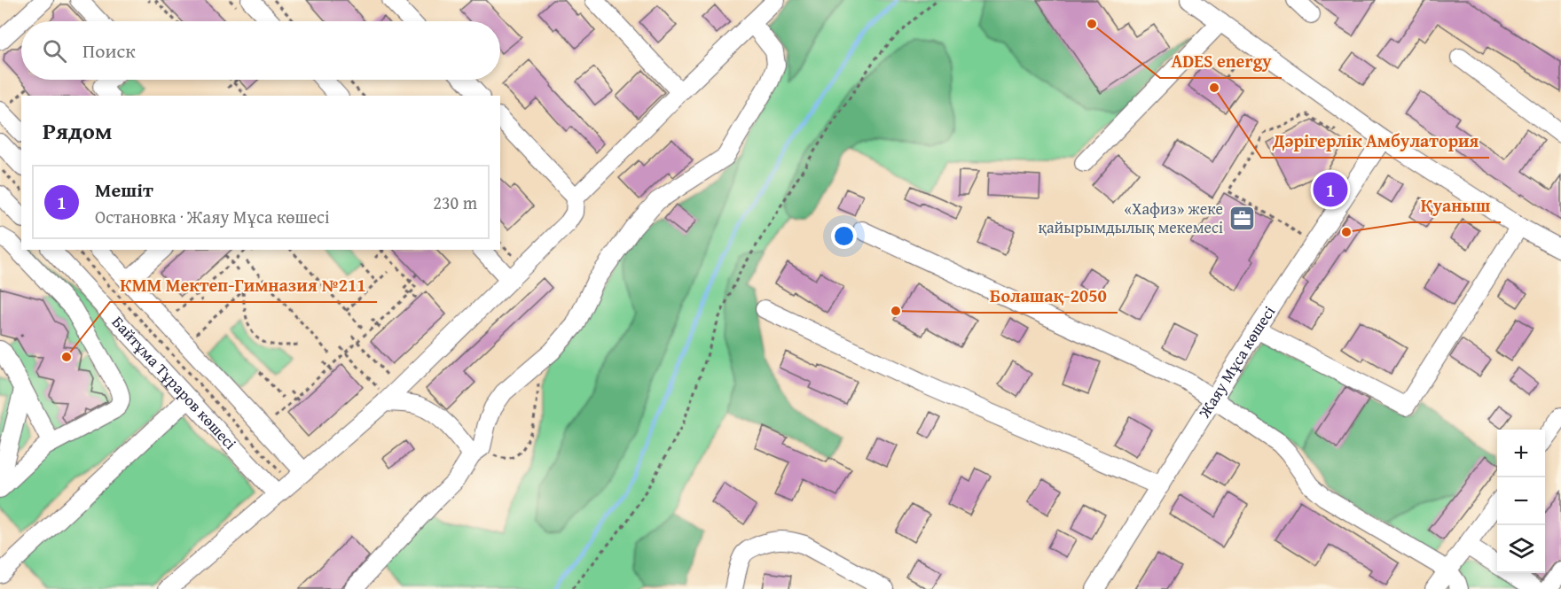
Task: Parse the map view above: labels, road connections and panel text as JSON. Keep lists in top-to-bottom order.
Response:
{
  "streets": {
    "street": ["Жаяу Мұса көшесі", "Байтұма Тұраров көшесі"]
  },
  "places": {
    "other": [
      "ADES energy",
      "Дәрігерлік Амбулатория",
      "Қуаныш",
      "Болашақ-2050",
      "КММ Мектеп-Гимназия №211"
    ],
    "office": ["«Хафиз» жеке қайырымдылық мекемесі"]
  },
  "page": {
    "search": "Поиск",
    "heading": "Рядом",
    "list": [
      {
        "mark": "1",
        "name": "Мешіт",
        "note": "Остановка · Жаяу Мұса көшесі",
        "value": "230 m"
      }
    ],
    "pins": "1",
    "map_buttons": ["+", "−"]
  }
}
